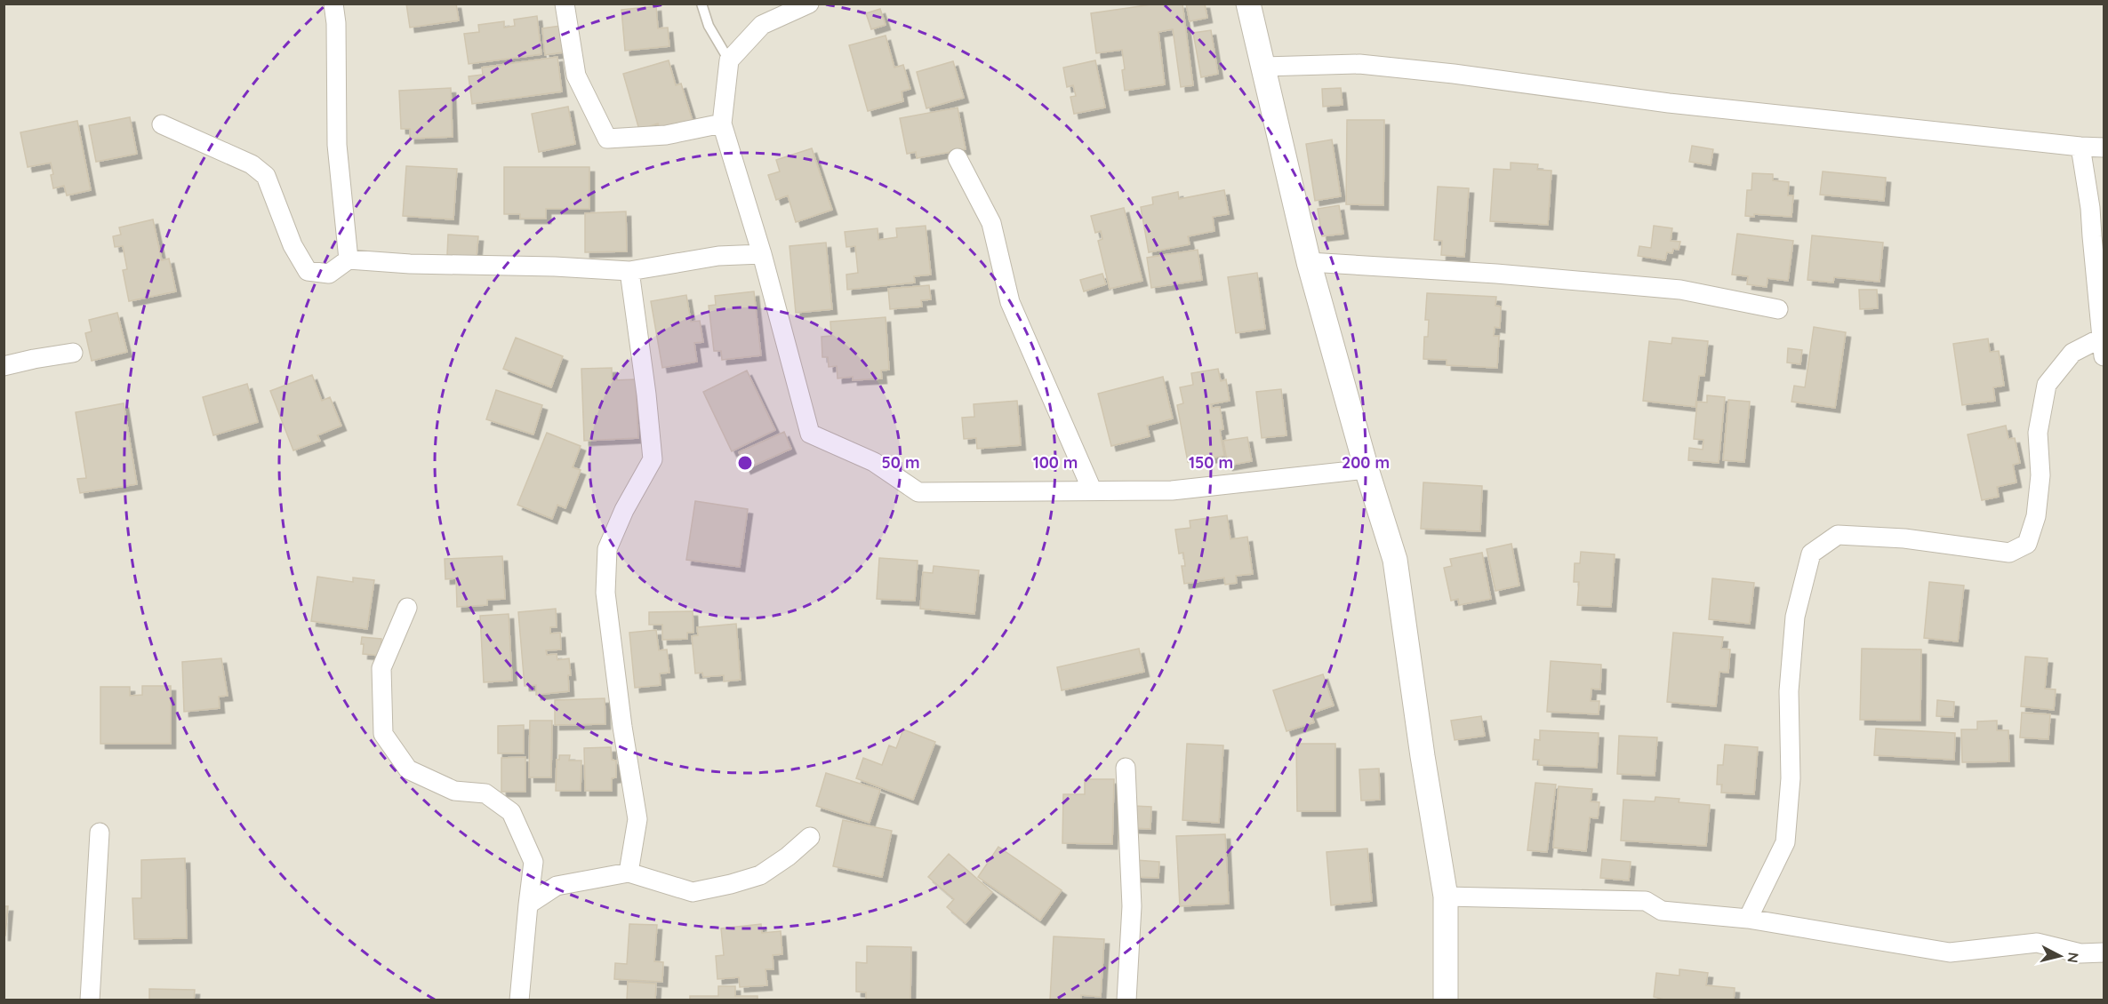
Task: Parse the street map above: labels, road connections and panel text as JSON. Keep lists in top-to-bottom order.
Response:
{
  "north": "right",
  "rings": [
    "50 m",
    "100 m",
    "150 m",
    "200 m"
  ]
}
